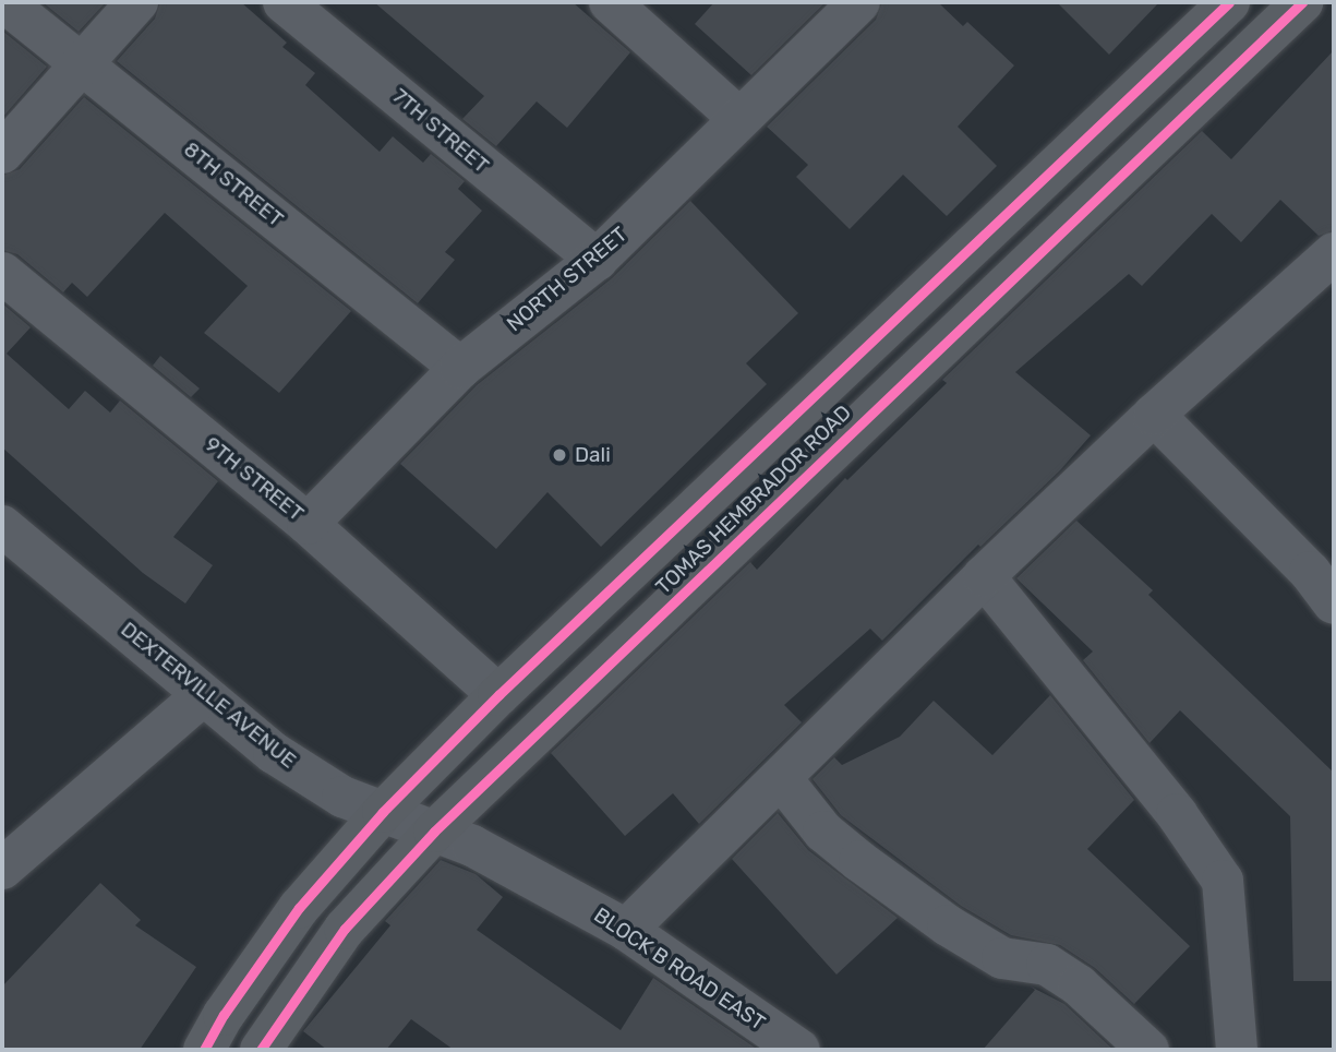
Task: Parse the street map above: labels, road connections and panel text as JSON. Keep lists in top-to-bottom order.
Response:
{
  "streets": {
    "street": [
      "7TH STREET",
      "8TH STREET",
      "NORTH STREET",
      "9TH STREET",
      "TOMAS HEMBRADOR ROAD",
      "DEXTERVILLE AVENUE",
      "BLOCK B ROAD EAST"
    ]
  },
  "crossings": [
    ["7TH STREET", "NORTH STREET"],
    ["8TH STREET", "NORTH STREET"],
    ["NORTH STREET", "9TH STREET"],
    ["9TH STREET", "TOMAS HEMBRADOR ROAD"],
    ["TOMAS HEMBRADOR ROAD", "DEXTERVILLE AVENUE"],
    ["TOMAS HEMBRADOR ROAD", "BLOCK B ROAD EAST"],
    ["DEXTERVILLE AVENUE", "BLOCK B ROAD EAST"]
  ],
  "places": ["Dali"]
}
